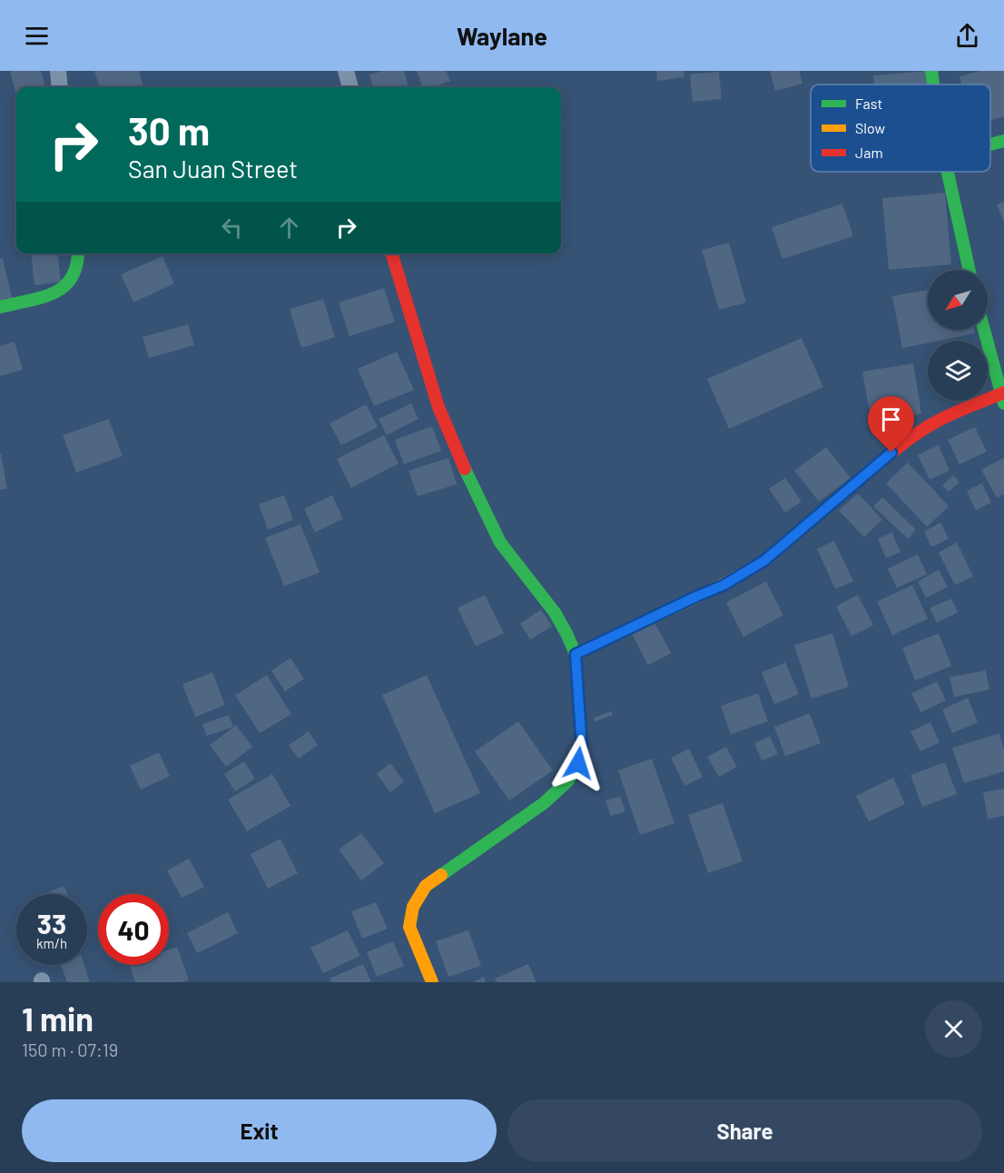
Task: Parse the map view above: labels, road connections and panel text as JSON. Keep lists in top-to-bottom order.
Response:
{
  "legend": ["Fast", "Slow", "Jam"],
  "north": "bottom left",
  "page": {
    "header": "Waylane",
    "turn": ["30 m", "San Juan Street"],
    "speed": "33 km/h",
    "limit": "40",
    "heading": ["1 min", "150 m · 07:19"],
    "buttons": ["Exit", "Share"]
  }
}
